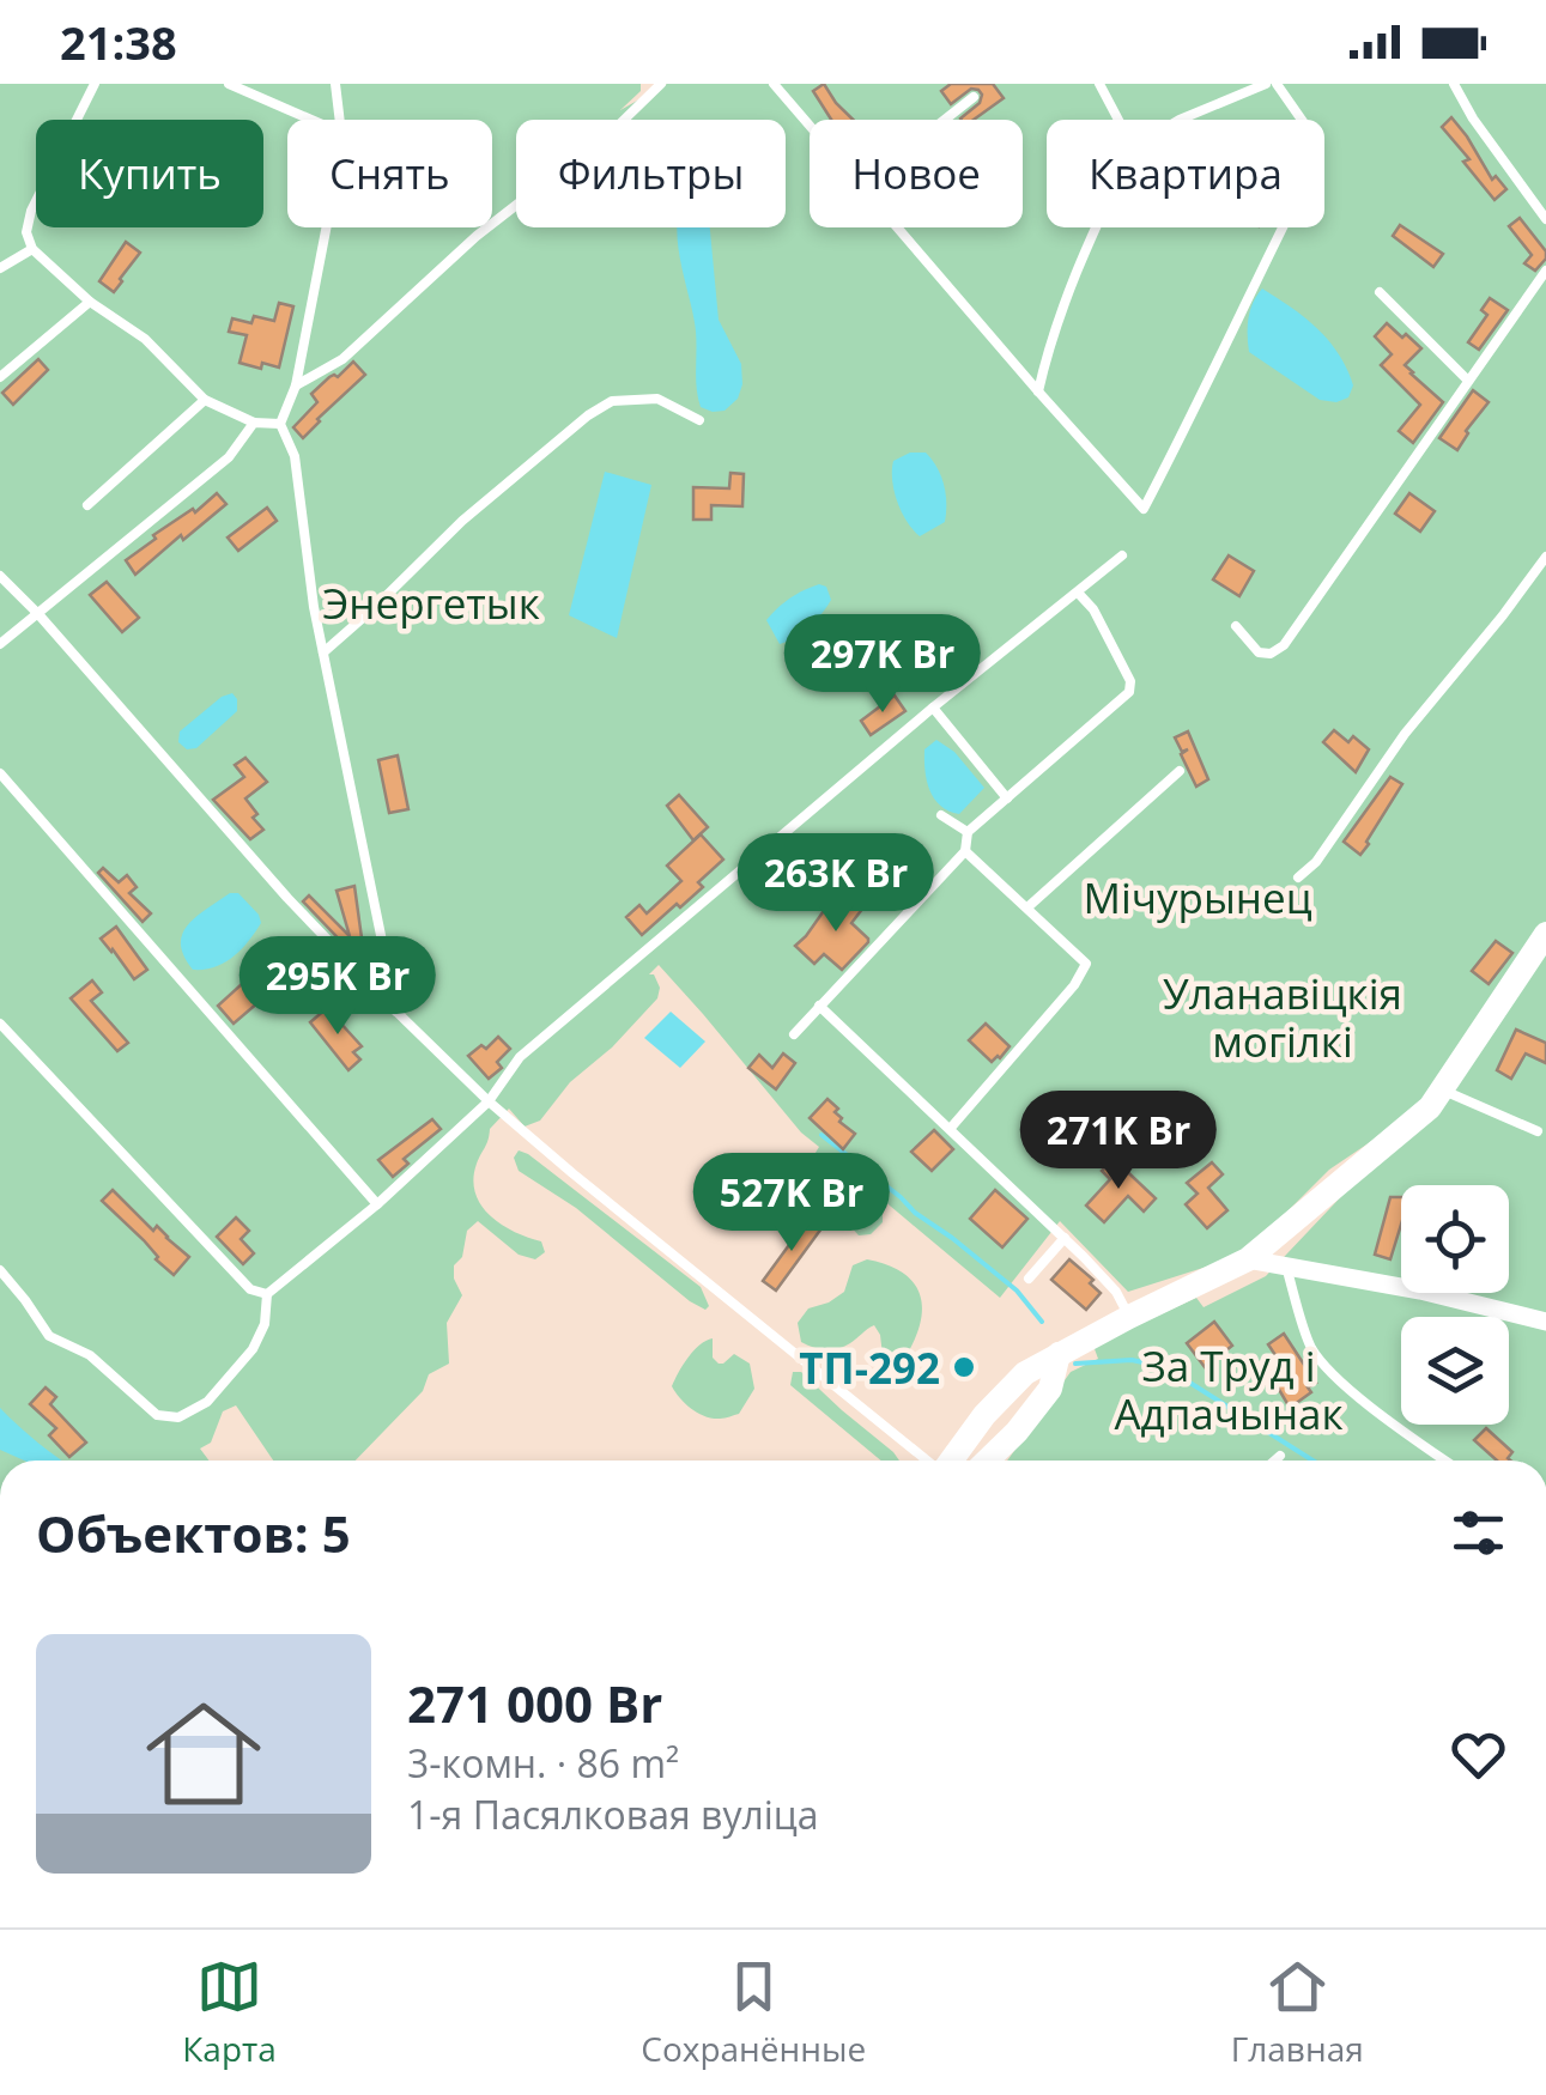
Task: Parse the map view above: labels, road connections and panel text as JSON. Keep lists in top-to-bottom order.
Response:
{
  "parks": [
    "Энергетык",
    "Мічурынец",
    "Уланавіцкія могілкі",
    "За Труд і Адпачынак"
  ],
  "places": ["ТП-292"],
  "page": {
    "status": "21:38",
    "chip": [
      "Купить",
      "Снять",
      "Фильтры",
      "Новое",
      "Квартира"
    ],
    "price": [
      "297K Br",
      "263K Br",
      "295K Br",
      "271K Br",
      "527K Br"
    ],
    "heading": "Объектов: 5",
    "list": [
      {
        "name": "271 000 Br",
        "note": "3-комн. · 86 m² · 1-я Пасялковая вуліца"
      }
    ],
    "tabs": ["Карта", "Сохранённые", "Главная"]
  }
}
